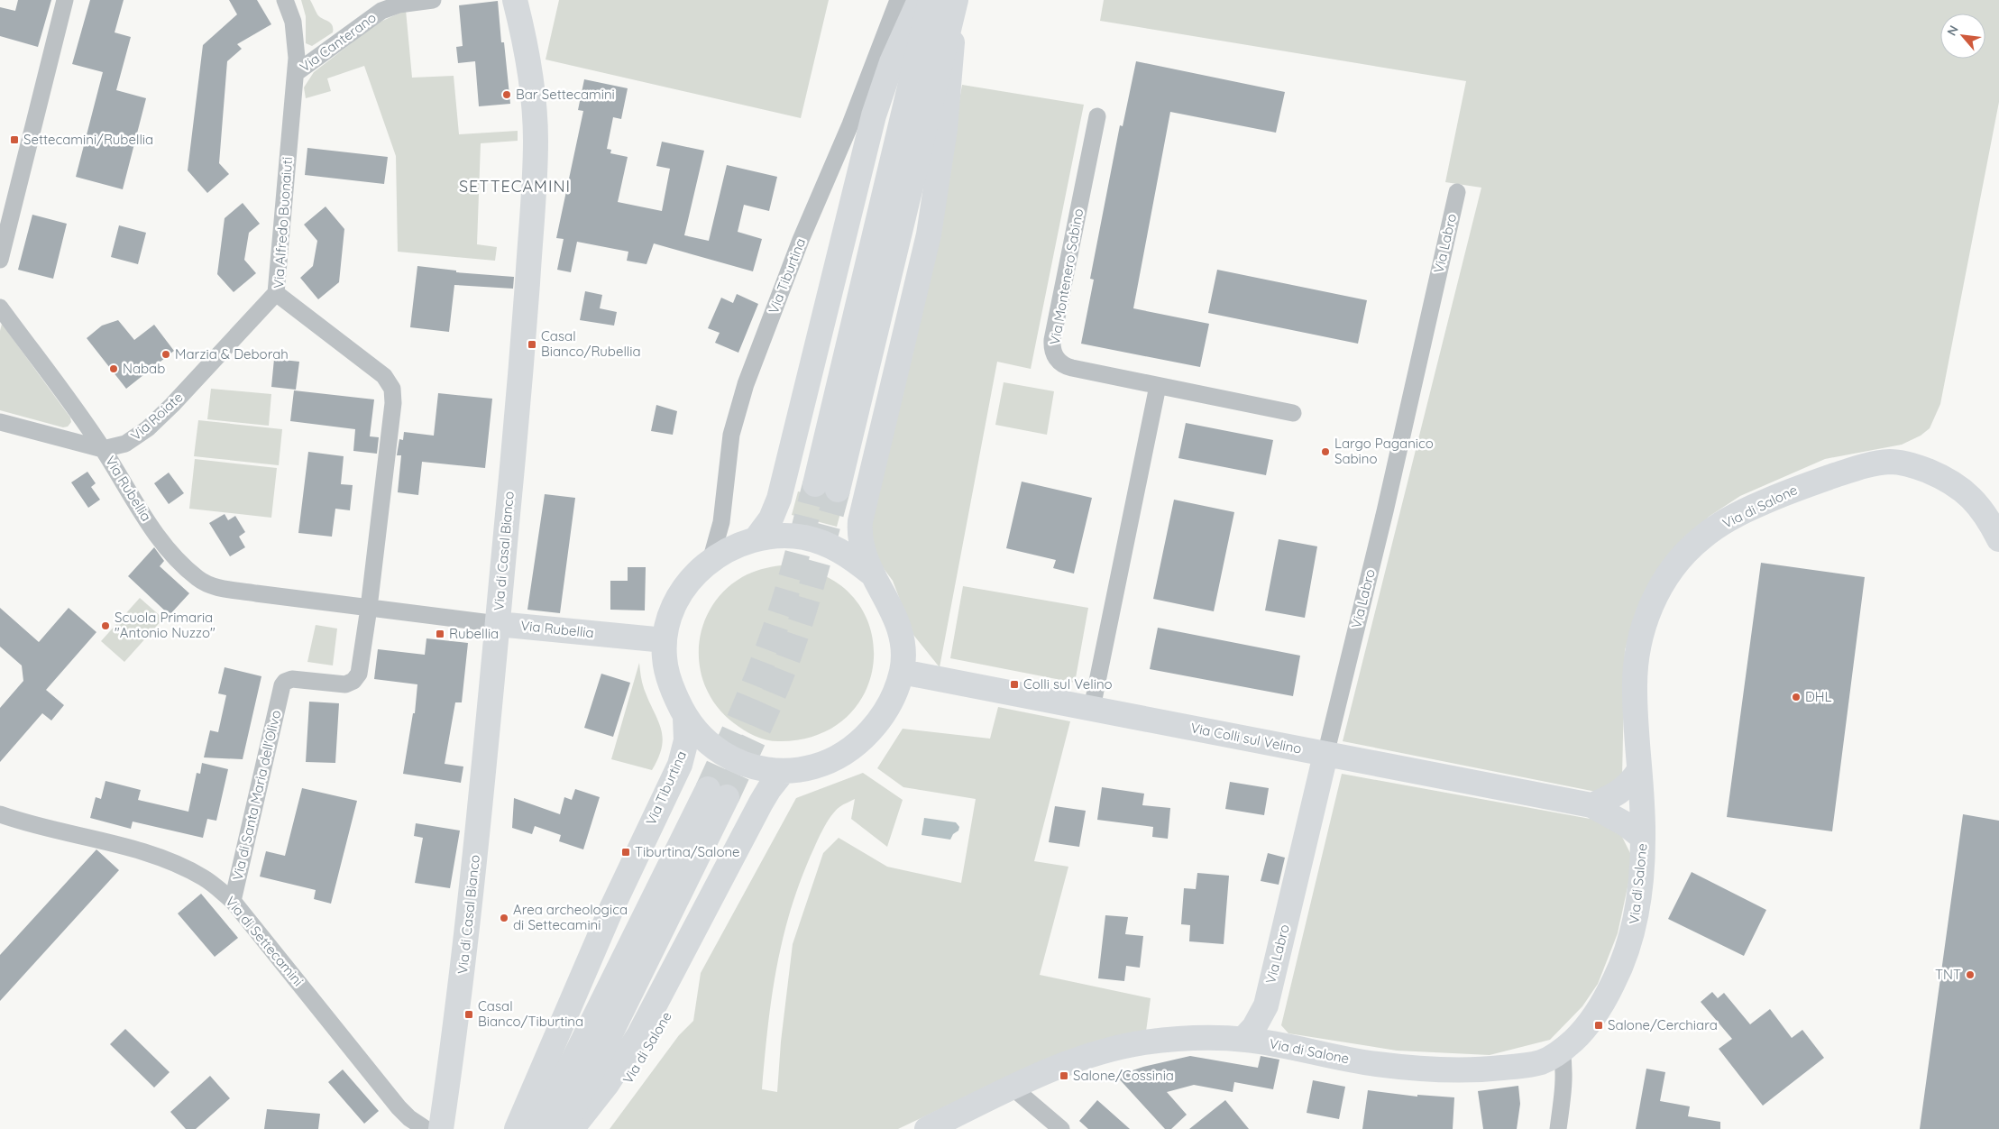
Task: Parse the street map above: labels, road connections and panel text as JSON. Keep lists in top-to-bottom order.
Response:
{
  "streets": {
    "street": [
      "Via Canterano",
      "Via Alfredo Buonaiuti",
      "Via Labro",
      "Via Tiburtina",
      "Via Montenero Sabino",
      "Via Roiate",
      "Via Rubellia",
      "Via di Salone",
      "Via di Casal Bianco",
      "Via Colli sul Velino",
      "Via di Santa Maria dell'Olivo",
      "Via di Settecamini"
    ]
  },
  "crossings": [
    ["Via Canterano", "Via Alfredo Buonaiuti"],
    ["Via Alfredo Buonaiuti", "Via Roiate"],
    ["Via Alfredo Buonaiuti", "Via Rubellia"],
    ["Via Alfredo Buonaiuti", "Via di Santa Maria dell'Olivo"],
    ["Via Labro", "Via di Salone"],
    ["Via Labro", "Via Colli sul Velino"],
    ["Via Tiburtina", "Via Rubellia"],
    ["Via Tiburtina", "Via Colli sul Velino"],
    ["Via Roiate", "Via Rubellia"],
    ["Via Rubellia", "Via di Casal Bianco"],
    ["Via di Salone", "Via Colli sul Velino"],
    ["Via di Santa Maria dell'Olivo", "Via di Settecamini"]
  ],
  "districts": ["SETTECAMINI"],
  "places": {
    "other": [
      "Bar Settecamini",
      "Marzia & Deborah",
      "Nabab",
      "Largo Paganico Sabino",
      "Scuola Primaria \"Antonio Nuzzo\"",
      "DHL",
      "Area archeologica di Settecamini",
      "TNT"
    ],
    "transit": [
      "Settecamini/Rubellia",
      "Casal Bianco/Rubellia",
      "Rubellia",
      "Colli sul Velino",
      "Tiburtina/Salone",
      "Casal Bianco/Tiburtina",
      "Salone/Cerchiara",
      "Salone/Cossinia"
    ]
  },
  "north": "top left"
}
